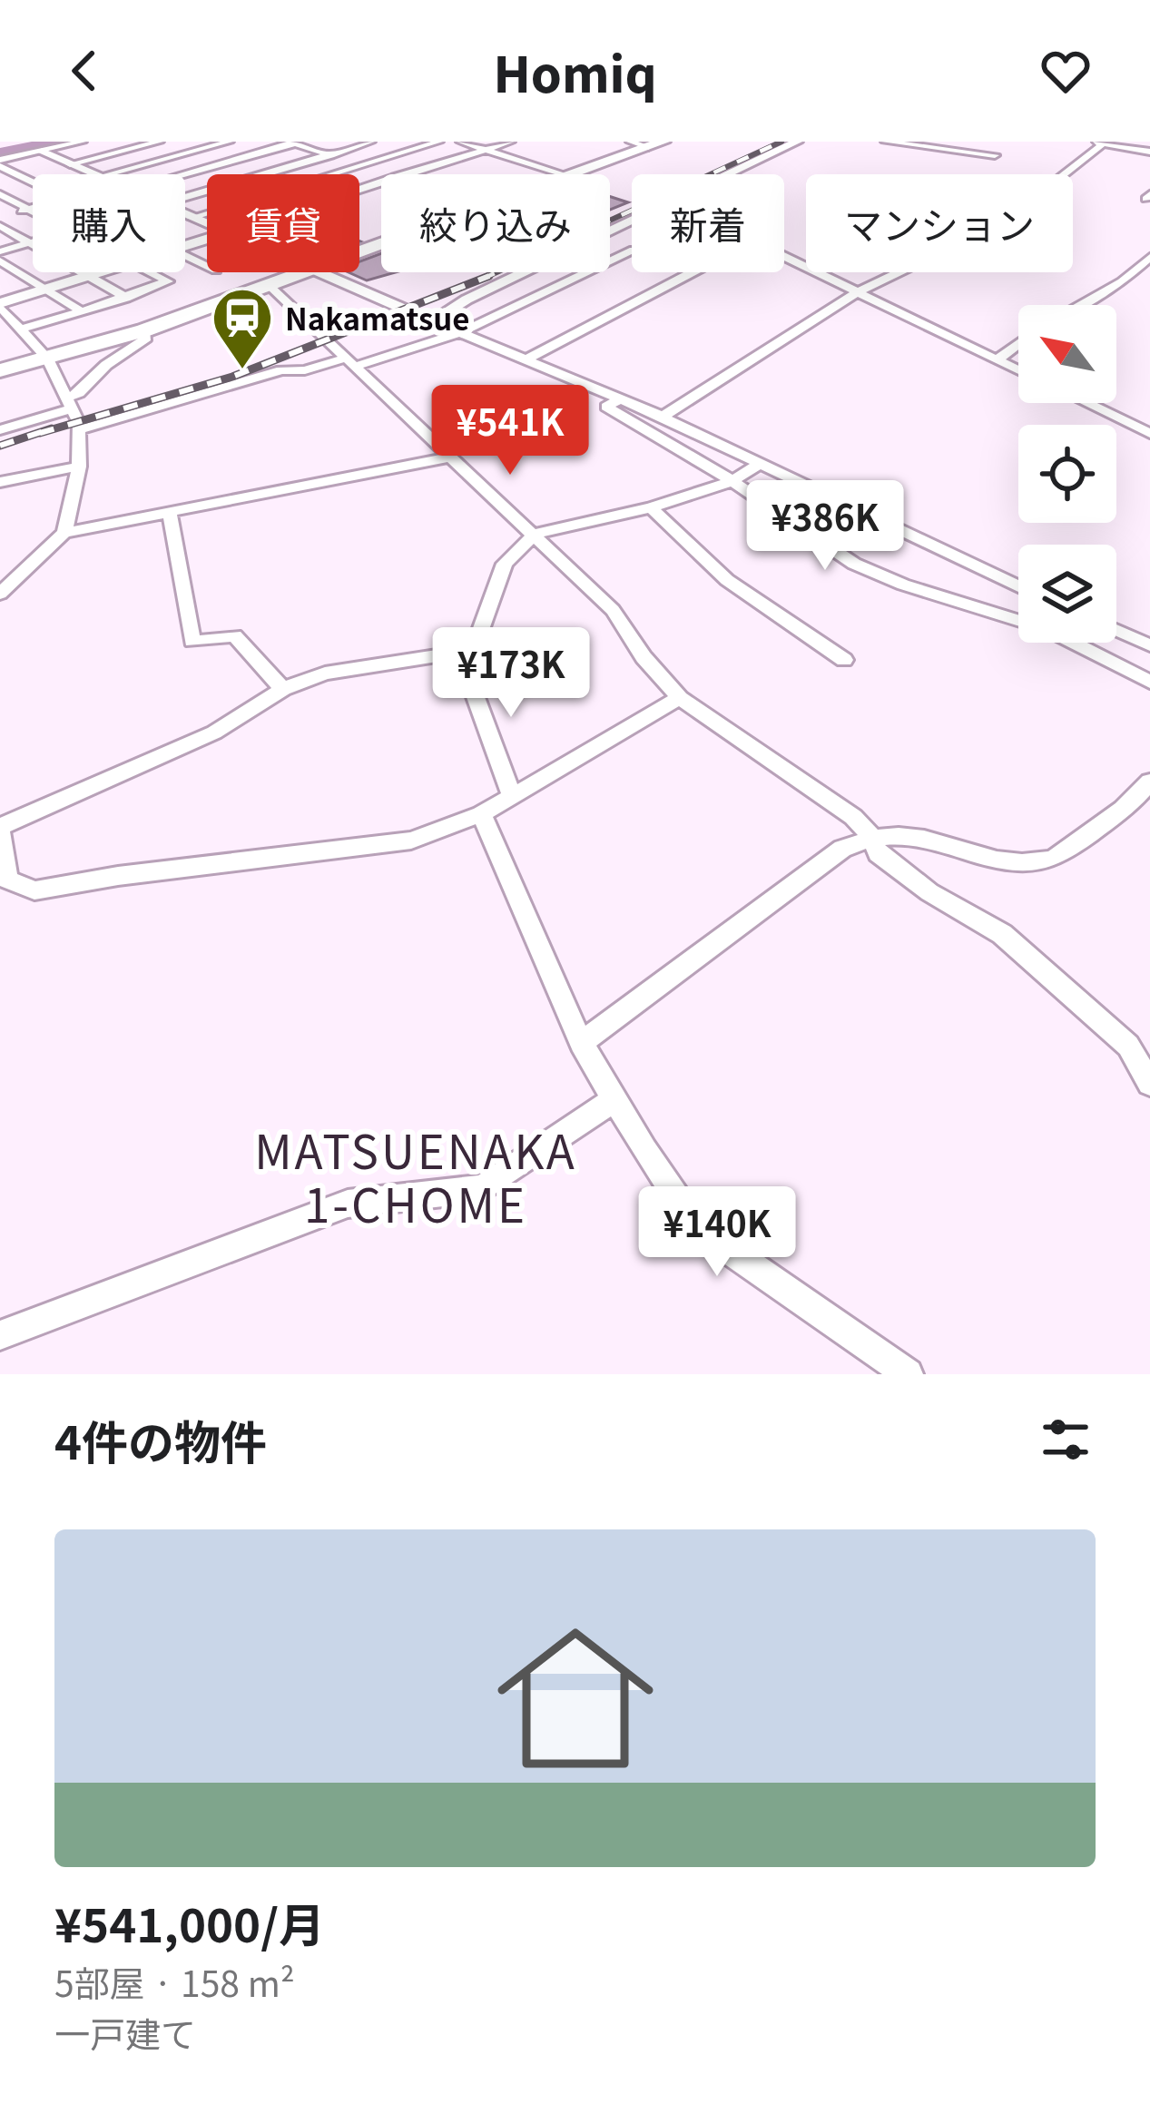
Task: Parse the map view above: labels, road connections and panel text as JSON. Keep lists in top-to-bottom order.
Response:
{
  "districts": ["MATSUENAKA 1-CHOME"],
  "places": {
    "station": ["Nakamatsue"]
  },
  "north": "top left",
  "page": {
    "header": "Homiq",
    "chip": [
      "購入",
      "賃貸",
      "絞り込み",
      "新着",
      "マンション"
    ],
    "price": [
      "¥541K",
      "¥386K",
      "¥173K",
      "¥140K"
    ],
    "heading": "4件の物件",
    "list": [
      {
        "name": "¥541,000/月",
        "note": "5部屋 · 158 m² · 一戸建て"
      }
    ]
  }
}
